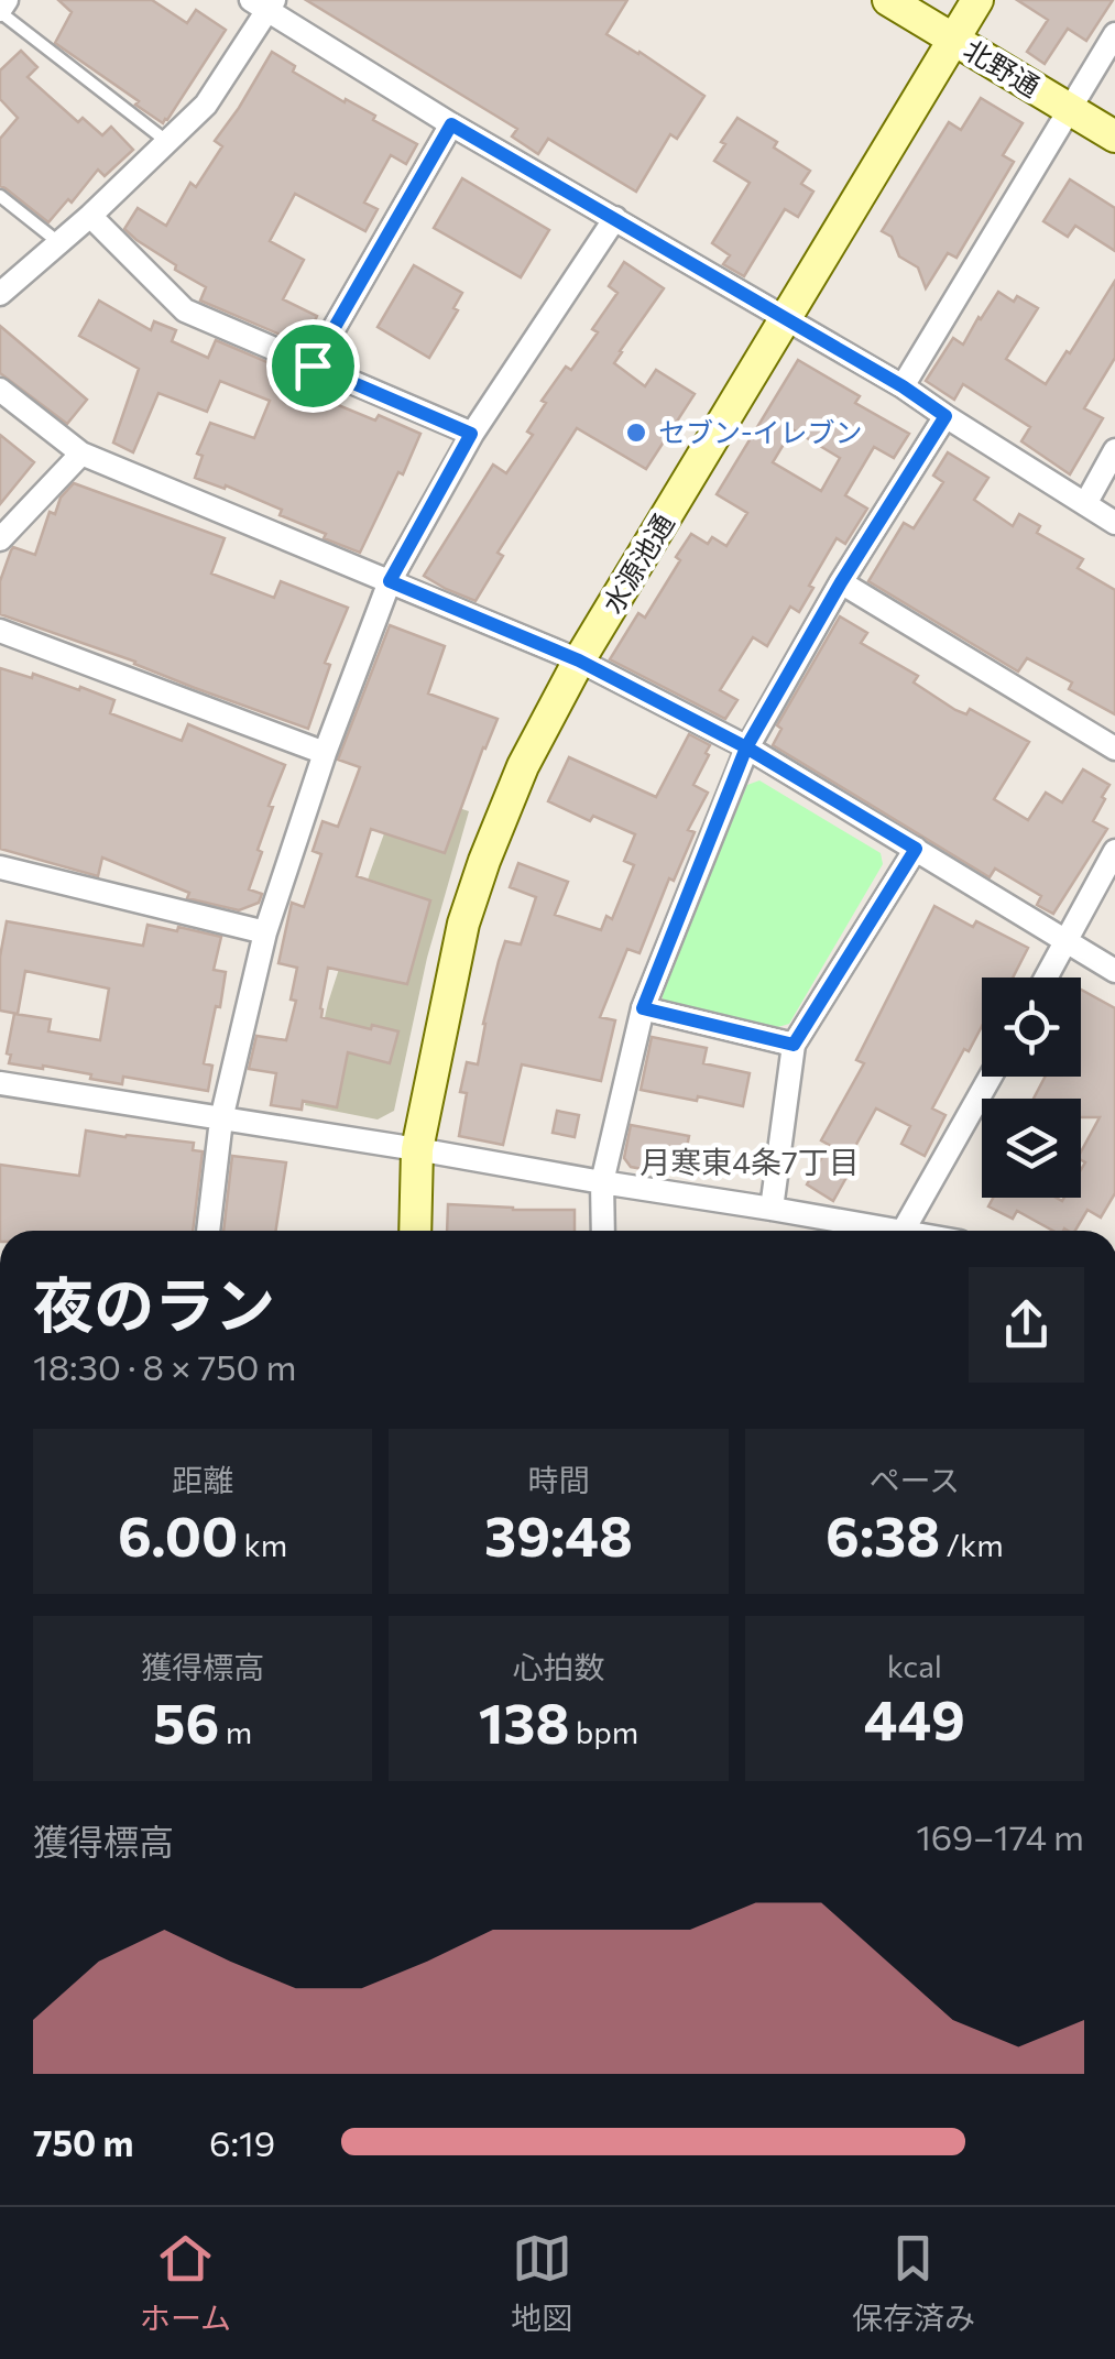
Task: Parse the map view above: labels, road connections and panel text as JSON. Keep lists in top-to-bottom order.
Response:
{
  "streets": {
    "street": ["北野通", "水源池通"]
  },
  "crossings": [
    ["北野通", "水源池通"]
  ],
  "districts": ["月寒東4条7丁目"],
  "places": ["セブン-イレブン"],
  "page": {
    "heading": ["夜のラン", "18:30 · 8 × 750 m"],
    "stats": [
      ["距離", "6.00 km"],
      ["時間", "39:48"],
      ["ペース", "6:38 /km"],
      ["獲得標高", "56 m"],
      ["心拍数", "138 bpm"],
      ["kcal", "449"]
    ],
    "chart": ["獲得標高", "169–174 m"],
    "list": [
      {
        "name": "750 m",
        "note": "6:19"
      }
    ],
    "tabs": ["ホーム", "地図", "保存済み"]
  }
}
